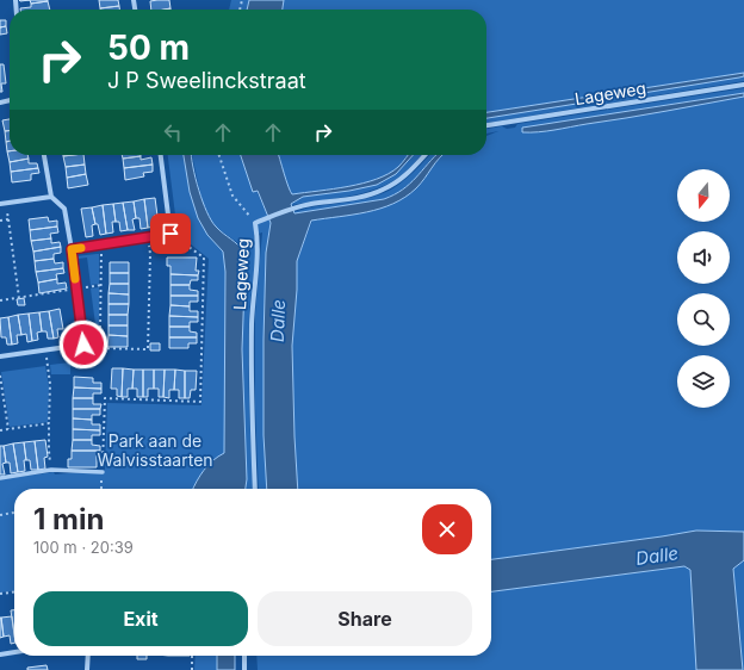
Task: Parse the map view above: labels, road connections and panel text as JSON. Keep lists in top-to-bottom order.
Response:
{
  "streets": {
    "street": ["Lageweg"]
  },
  "water": ["Dalle"],
  "parks": ["Park aan de Walvisstaarten"],
  "north": "bottom",
  "page": {
    "turn": ["50 m", "J P Sweelinckstraat"],
    "heading": ["1 min", "100 m · 20:39"],
    "buttons": ["Exit", "Share"]
  }
}
